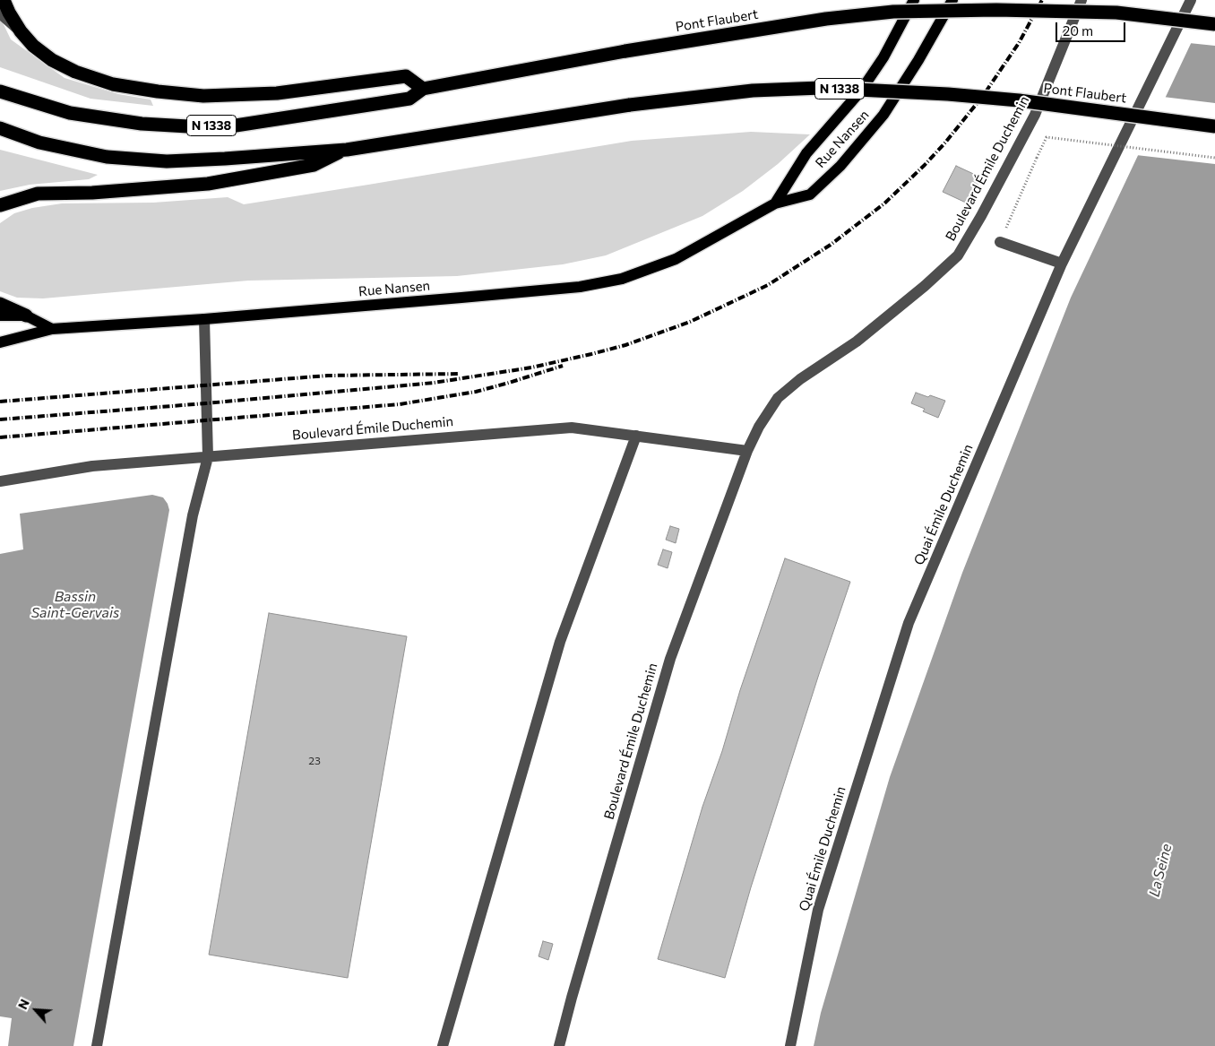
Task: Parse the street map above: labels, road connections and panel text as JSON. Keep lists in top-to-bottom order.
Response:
{
  "streets": {
    "highway": ["Pont Flaubert", "N 1338"],
    "main road": ["Rue Nansen"],
    "street": ["Boulevard Émile Duchemin", "Quai Émile Duchemin"]
  },
  "crossings": [
    ["Pont Flaubert", "N 1338"]
  ],
  "water": ["Bassin Saint-Gervais", "La Seine"],
  "house_numbers": ["23"],
  "scale_bar": "20 m",
  "north": "top left"
}
